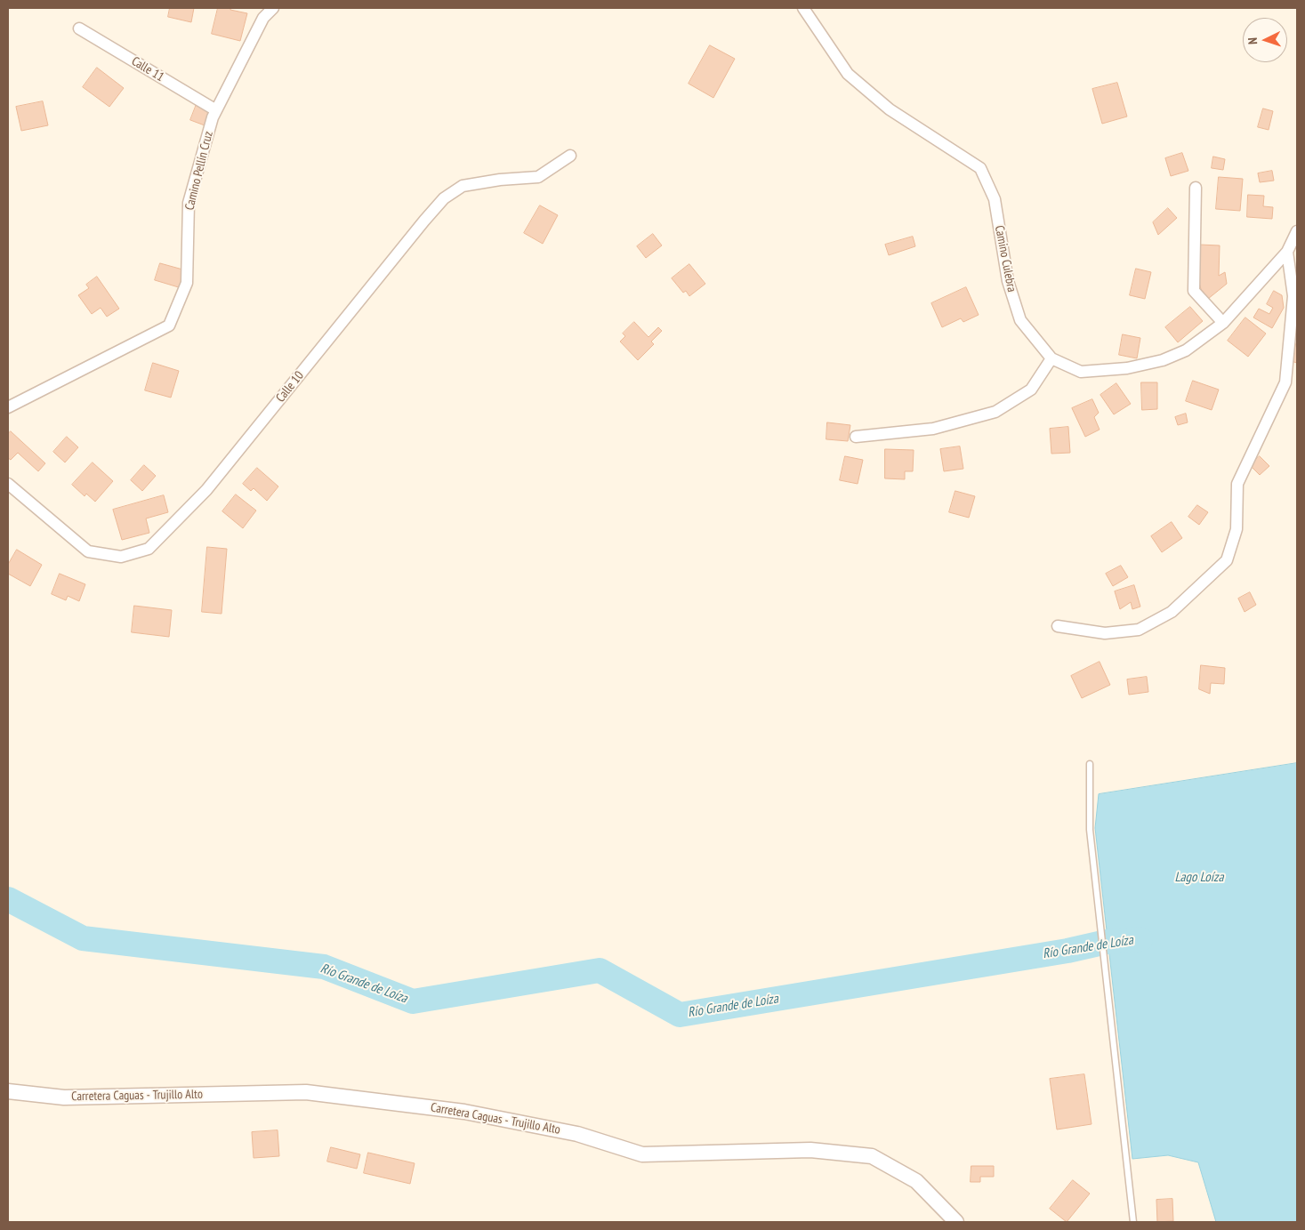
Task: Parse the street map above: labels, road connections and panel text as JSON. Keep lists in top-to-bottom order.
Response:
{
  "streets": {
    "street": [
      "Calle 11",
      "Camino Pellín Cruz",
      "Camino Culebra",
      "Calle 10",
      "Carretera Caguas - Trujillo Alto"
    ]
  },
  "crossings": [
    ["Calle 11", "Camino Pellín Cruz"]
  ],
  "water": ["Lago Loíza", "Río Grande de Loíza"],
  "north": "left"
}
